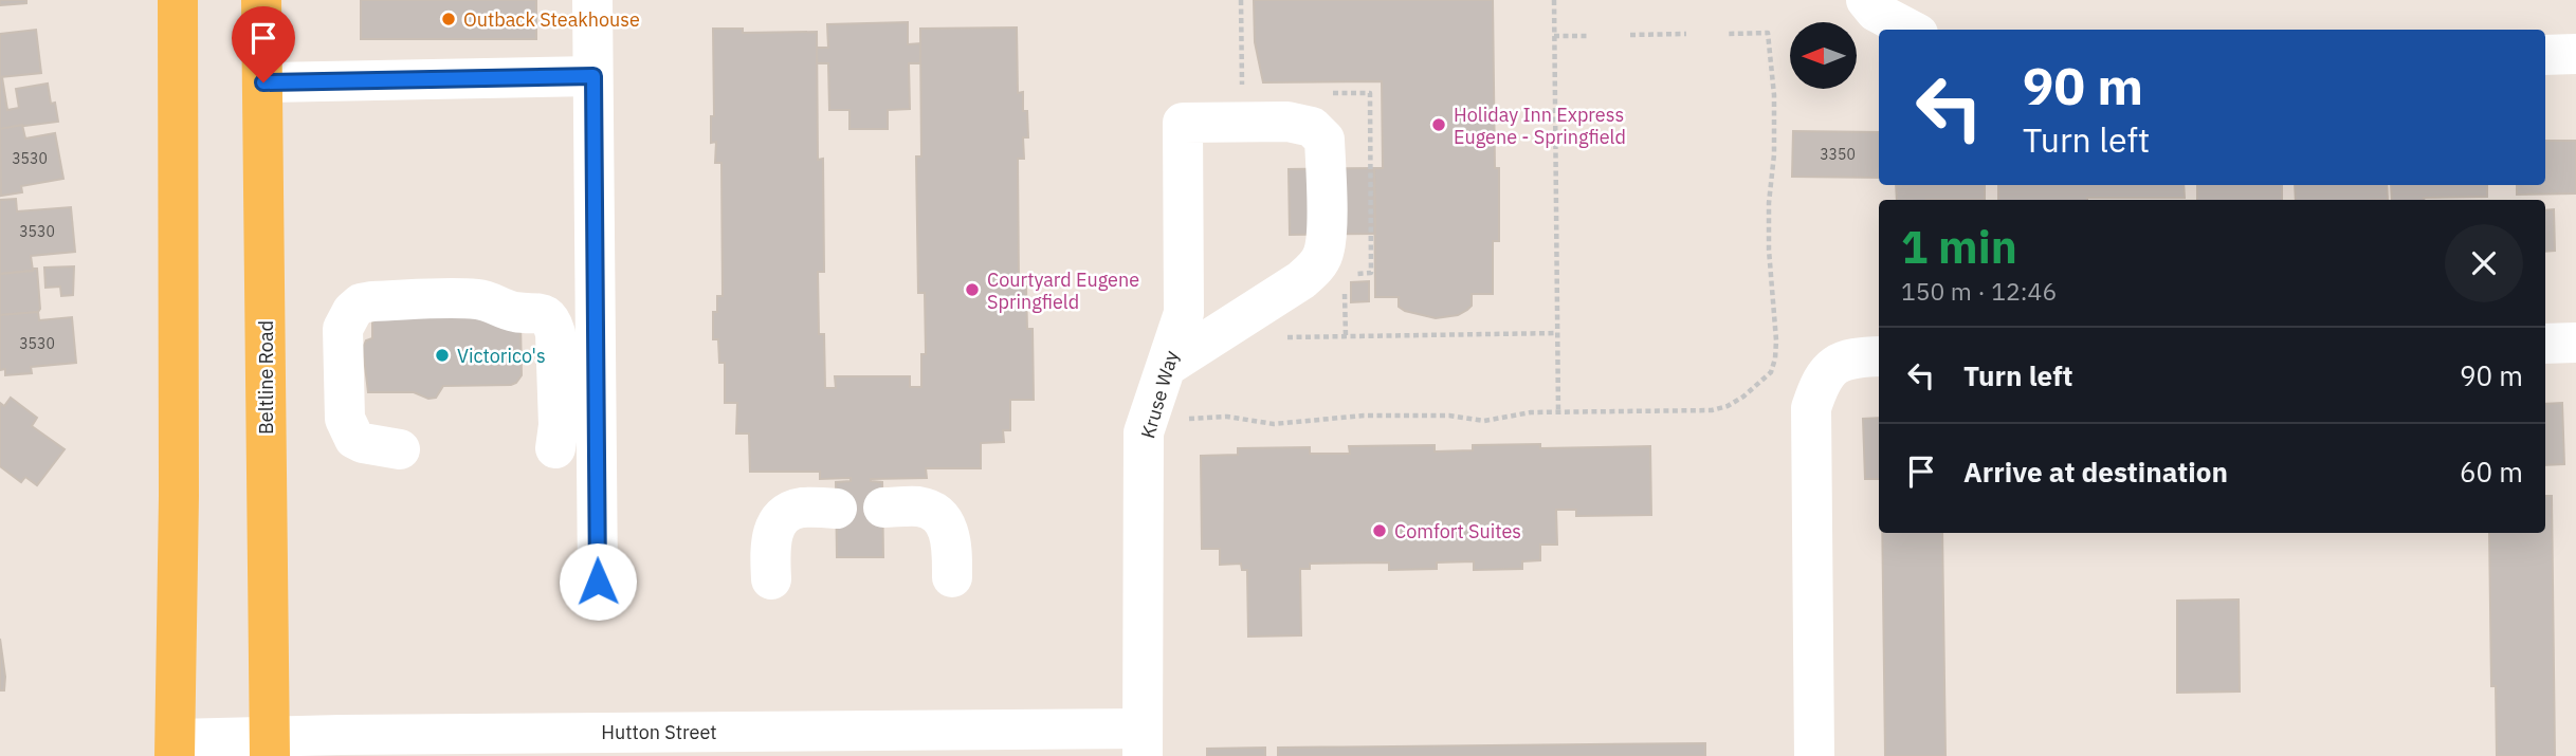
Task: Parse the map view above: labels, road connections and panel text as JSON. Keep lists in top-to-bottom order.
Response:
{
  "streets": {
    "main road": ["Beltline Road"],
    "street": ["Kruse Way", "Hutton Street"]
  },
  "crossings": [
    ["Beltline Road", "Hutton Street"],
    ["Kruse Way", "Hutton Street"]
  ],
  "places": [
    "Outback Steakhouse",
    "Holiday Inn Express Eugene - Springfield",
    "Courtyard Eugene Springfield",
    "Victorico's",
    "Comfort Suites"
  ],
  "house_numbers": [
    "3350",
    "3530",
    "3530",
    "3530"
  ],
  "north": "left",
  "page": {
    "turn": ["90 m", "Turn left"],
    "heading": ["1 min", "150 m · 12:46"],
    "list": [
      {
        "name": "Turn left",
        "value": "90 m"
      },
      {
        "name": "Arrive at destination",
        "value": "60 m"
      }
    ]
  }
}
